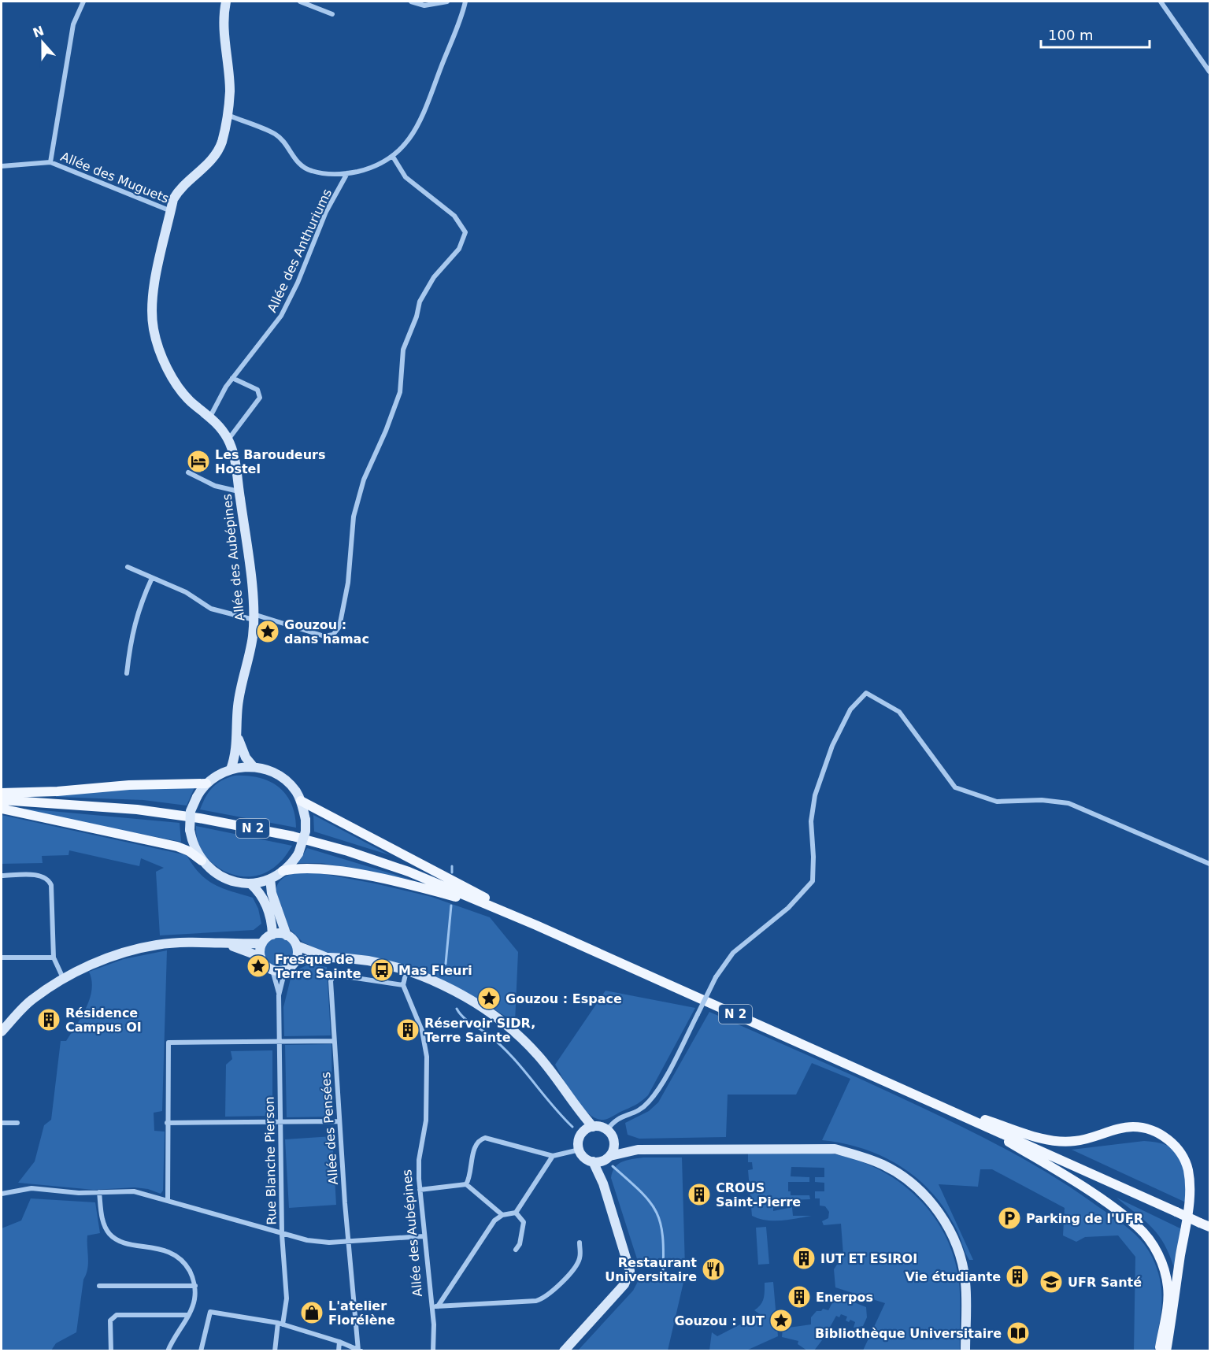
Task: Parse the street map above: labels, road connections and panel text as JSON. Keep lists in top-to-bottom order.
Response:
{
  "streets": {
    "main road": ["N 2"],
    "street": [
      "Allée des Muguets",
      "Allée des Anthuriums",
      "Allée des Aubépines",
      "Allée des Pensées",
      "Rue Blanche Pierson"
    ]
  },
  "crossings": [
    ["Allée des Muguets", "Allée des Aubépines"],
    ["Allée des Anthuriums", "Allée des Aubépines"],
    ["Allée des Aubépines", "Allée des Pensées"]
  ],
  "places": {
    "hotel": ["Les Baroudeurs Hostel"],
    "place": [
      "Gouzou : dans hamac",
      "Fresque de Terre Sainte",
      "Gouzou : Espace",
      "Gouzou : IUT"
    ],
    "bus stop": ["Mas Fleuri"],
    "building": [
      "Résidence Campus OI",
      "Réservoir SIDR, Terre Sainte",
      "CROUS Saint-Pierre",
      "IUT ET ESIROI",
      "Vie étudiante",
      "Enerpos"
    ],
    "parking": ["Parking de l'UFR"],
    "restaurant": ["Restaurant Universitaire"],
    "school or university": ["UFR Santé"],
    "shop": ["L'atelier Florélène"],
    "library": ["Bibliothèque Universitaire"]
  },
  "scale_bar": "100 m",
  "north": "top"
}
